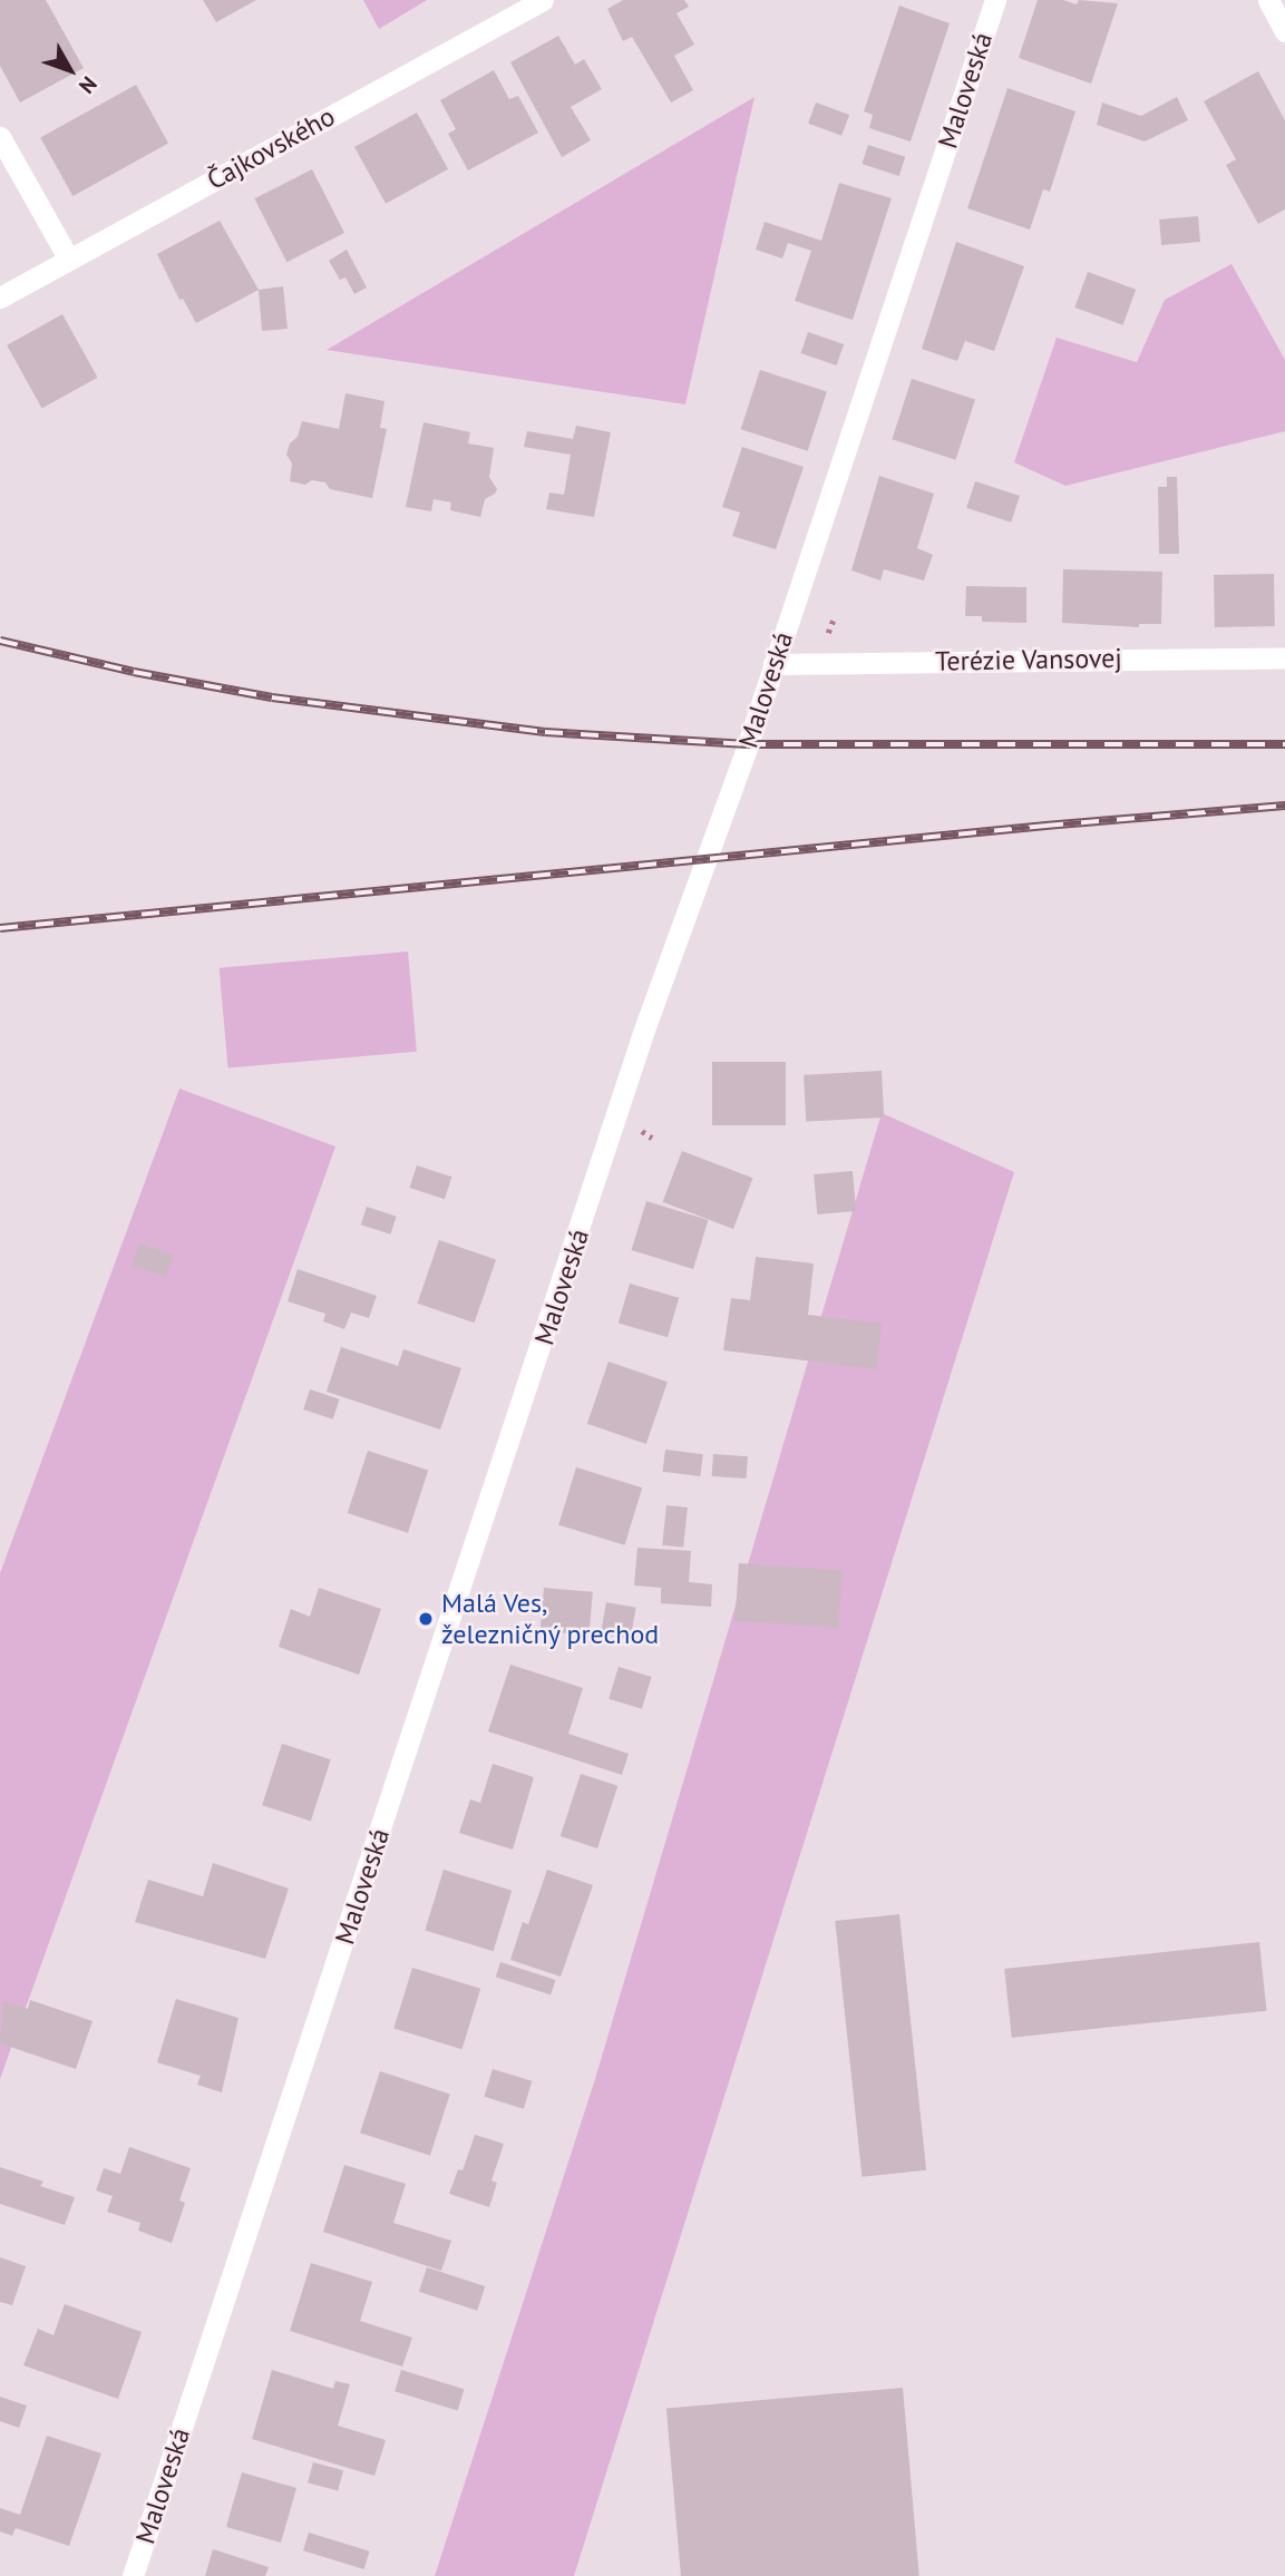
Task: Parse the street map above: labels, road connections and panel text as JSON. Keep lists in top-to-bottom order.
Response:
{
  "streets": {
    "street": ["Maloveská", "Čajkovského", "Terézie Vansovej"]
  },
  "crossings": [
    ["Maloveská", "Terézie Vansovej"]
  ],
  "places": ["Malá Ves, železničný prechod"],
  "north": "bottom right"
}
